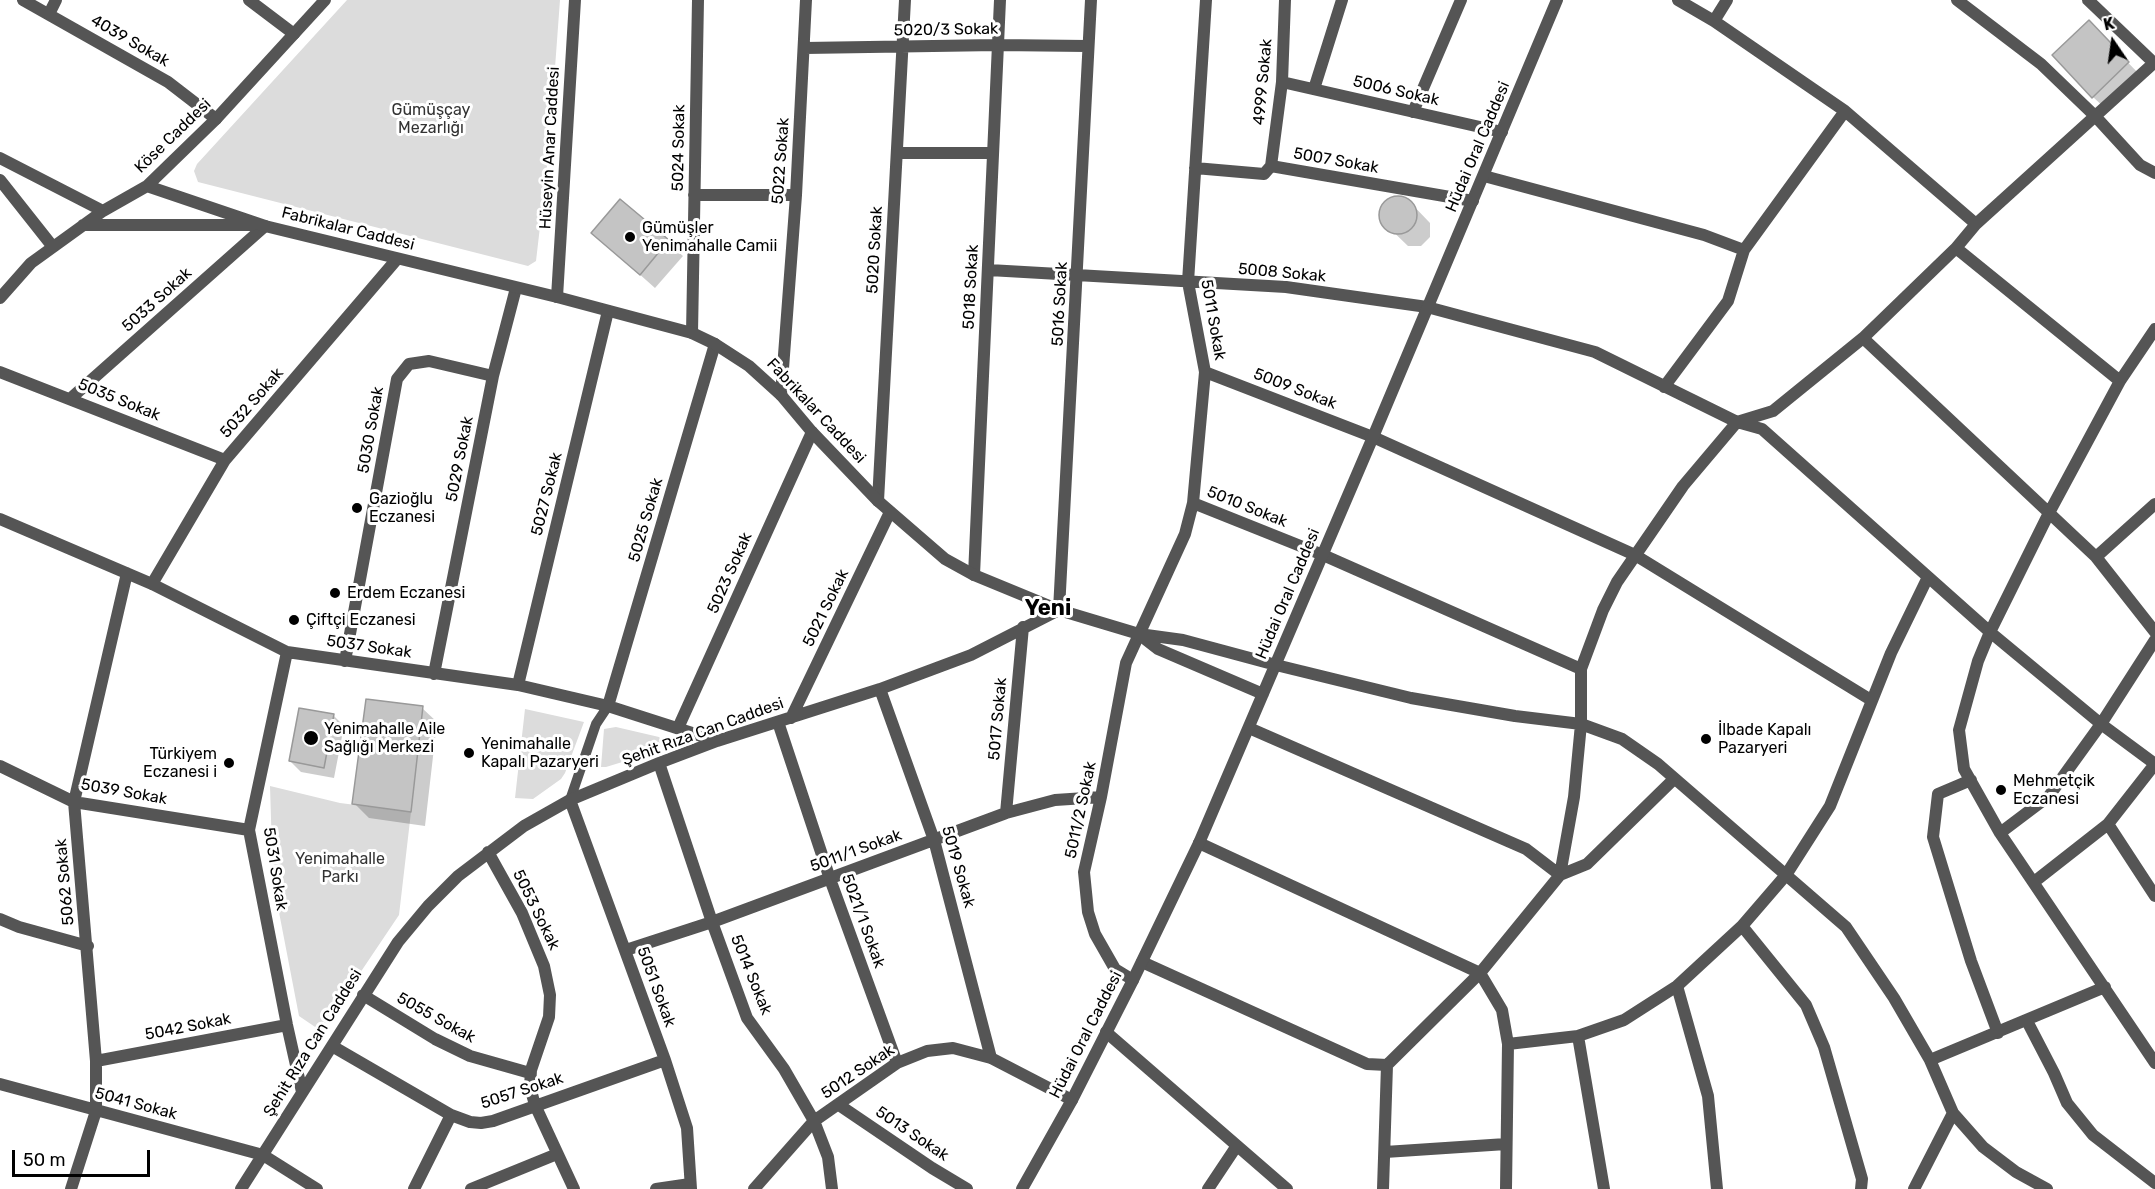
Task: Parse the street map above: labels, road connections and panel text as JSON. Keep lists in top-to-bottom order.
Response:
{
  "streets": {
    "street": [
      "5020/3 Sokak",
      "4039 Sokak",
      "4999 Sokak",
      "5006 Sokak",
      "Köse Caddesi",
      "Hüdai Oral Caddesi",
      "Hüseyin Anar Caddesi",
      "5024 Sokak",
      "5022 Sokak",
      "5007 Sokak",
      "Fabrikalar Caddesi",
      "5020 Sokak",
      "5008 Sokak",
      "5018 Sokak",
      "5033 Sokak",
      "5016 Sokak",
      "5011 Sokak",
      "5009 Sokak",
      "5035 Sokak",
      "5032 Sokak",
      "5030 Sokak",
      "5029 Sokak",
      "5027 Sokak",
      "5010 Sokak",
      "5025 Sokak",
      "5023 Sokak",
      "5021 Sokak",
      "5037 Sokak",
      "5017 Sokak",
      "Şehit Rıza Can Caddesi",
      "5039 Sokak",
      "5011/2 Sokak",
      "5011/1 Sokak",
      "5019 Sokak",
      "5031 Sokak",
      "5062 Sokak",
      "5053 Sokak",
      "5021/1 Sokak",
      "5014 Sokak",
      "5051 Sokak",
      "5055 Sokak",
      "5042 Sokak",
      "5012 Sokak",
      "5057 Sokak",
      "5041 Sokak",
      "5013 Sokak"
    ]
  },
  "crossings": [
    ["5020/3 Sokak", "5022 Sokak"],
    ["5020/3 Sokak", "5020 Sokak"],
    ["5020/3 Sokak", "5018 Sokak"],
    ["5020/3 Sokak", "5016 Sokak"],
    ["4039 Sokak", "Köse Caddesi"],
    ["4999 Sokak", "5006 Sokak"],
    ["4999 Sokak", "5007 Sokak"],
    ["5006 Sokak", "Hüdai Oral Caddesi"],
    ["Köse Caddesi", "Fabrikalar Caddesi"],
    ["Hüdai Oral Caddesi", "5007 Sokak"],
    ["Hüdai Oral Caddesi", "Fabrikalar Caddesi"],
    ["Hüdai Oral Caddesi", "5008 Sokak"],
    ["Hüdai Oral Caddesi", "5009 Sokak"],
    ["Hüdai Oral Caddesi", "5010 Sokak"],
    ["Hüdai Oral Caddesi", "5011/2 Sokak"],
    ["Hüdai Oral Caddesi", "5012 Sokak"],
    ["Hüseyin Anar Caddesi", "Fabrikalar Caddesi"],
    ["5024 Sokak", "Fabrikalar Caddesi"],
    ["5022 Sokak", "Fabrikalar Caddesi"],
    ["5007 Sokak", "5011 Sokak"],
    ["Fabrikalar Caddesi", "5020 Sokak"],
    ["Fabrikalar Caddesi", "5018 Sokak"],
    ["Fabrikalar Caddesi", "5033 Sokak"],
    ["Fabrikalar Caddesi", "5016 Sokak"],
    ["Fabrikalar Caddesi", "5011 Sokak"],
    ["Fabrikalar Caddesi", "5032 Sokak"],
    ["Fabrikalar Caddesi", "5029 Sokak"],
    ["Fabrikalar Caddesi", "5027 Sokak"],
    ["Fabrikalar Caddesi", "5025 Sokak"],
    ["Fabrikalar Caddesi", "5023 Sokak"],
    ["Fabrikalar Caddesi", "5021 Sokak"],
    ["Fabrikalar Caddesi", "Şehit Rıza Can Caddesi"],
    ["Fabrikalar Caddesi", "5011/2 Sokak"],
    ["5008 Sokak", "5018 Sokak"],
    ["5008 Sokak", "5016 Sokak"],
    ["5008 Sokak", "5011 Sokak"],
    ["5033 Sokak", "5035 Sokak"],
    ["5016 Sokak", "Şehit Rıza Can Caddesi"],
    ["5011 Sokak", "5009 Sokak"],
    ["5011 Sokak", "5010 Sokak"],
    ["5011 Sokak", "5011/2 Sokak"],
    ["5035 Sokak", "5032 Sokak"],
    ["5032 Sokak", "5037 Sokak"],
    ["5030 Sokak", "5029 Sokak"],
    ["5030 Sokak", "5037 Sokak"],
    ["5029 Sokak", "5037 Sokak"],
    ["5027 Sokak", "5037 Sokak"],
    ["5025 Sokak", "5037 Sokak"],
    ["5023 Sokak", "5037 Sokak"],
    ["5021 Sokak", "Şehit Rıza Can Caddesi"],
    ["5037 Sokak", "Şehit Rıza Can Caddesi"],
    ["5037 Sokak", "5031 Sokak"],
    ["5037 Sokak", "5062 Sokak"],
    ["5017 Sokak", "Şehit Rıza Can Caddesi"],
    ["5017 Sokak", "5011/1 Sokak"],
    ["Şehit Rıza Can Caddesi", "5019 Sokak"],
    ["Şehit Rıza Can Caddesi", "5031 Sokak"],
    ["Şehit Rıza Can Caddesi", "5053 Sokak"],
    ["Şehit Rıza Can Caddesi", "5021/1 Sokak"],
    ["Şehit Rıza Can Caddesi", "5014 Sokak"],
    ["Şehit Rıza Can Caddesi", "5051 Sokak"],
    ["Şehit Rıza Can Caddesi", "5055 Sokak"],
    ["Şehit Rıza Can Caddesi", "5057 Sokak"],
    ["Şehit Rıza Can Caddesi", "5041 Sokak"],
    ["5039 Sokak", "5031 Sokak"],
    ["5039 Sokak", "5062 Sokak"],
    ["5011/2 Sokak", "5011/1 Sokak"],
    ["5011/1 Sokak", "5019 Sokak"],
    ["5011/1 Sokak", "5021/1 Sokak"],
    ["5011/1 Sokak", "5014 Sokak"],
    ["5011/1 Sokak", "5051 Sokak"],
    ["5019 Sokak", "5012 Sokak"],
    ["5031 Sokak", "5042 Sokak"],
    ["5062 Sokak", "5042 Sokak"],
    ["5062 Sokak", "5041 Sokak"],
    ["5053 Sokak", "5055 Sokak"],
    ["5053 Sokak", "5057 Sokak"],
    ["5021/1 Sokak", "5012 Sokak"],
    ["5014 Sokak", "5012 Sokak"],
    ["5051 Sokak", "5057 Sokak"],
    ["5012 Sokak", "5013 Sokak"]
  ],
  "districts": ["Yeni"],
  "parks": ["Gümüşçay Mezarlığı", "Yenimahalle Parkı"],
  "places": [
    "Gümüşler Yenimahalle Camii",
    "Gazioğlu Eczanesi",
    "Erdem Eczanesi",
    "Çiftçi Eczanesi",
    "Yenimahalle Aile Sağlığı Merkezi",
    "İlbade Kapalı Pazaryeri",
    "Yenimahalle Kapalı Pazaryeri",
    "Türkiyem Eczanesi i",
    "Mehmetçik Eczanesi"
  ],
  "scale_bar": "50 m",
  "north": "top"
}
